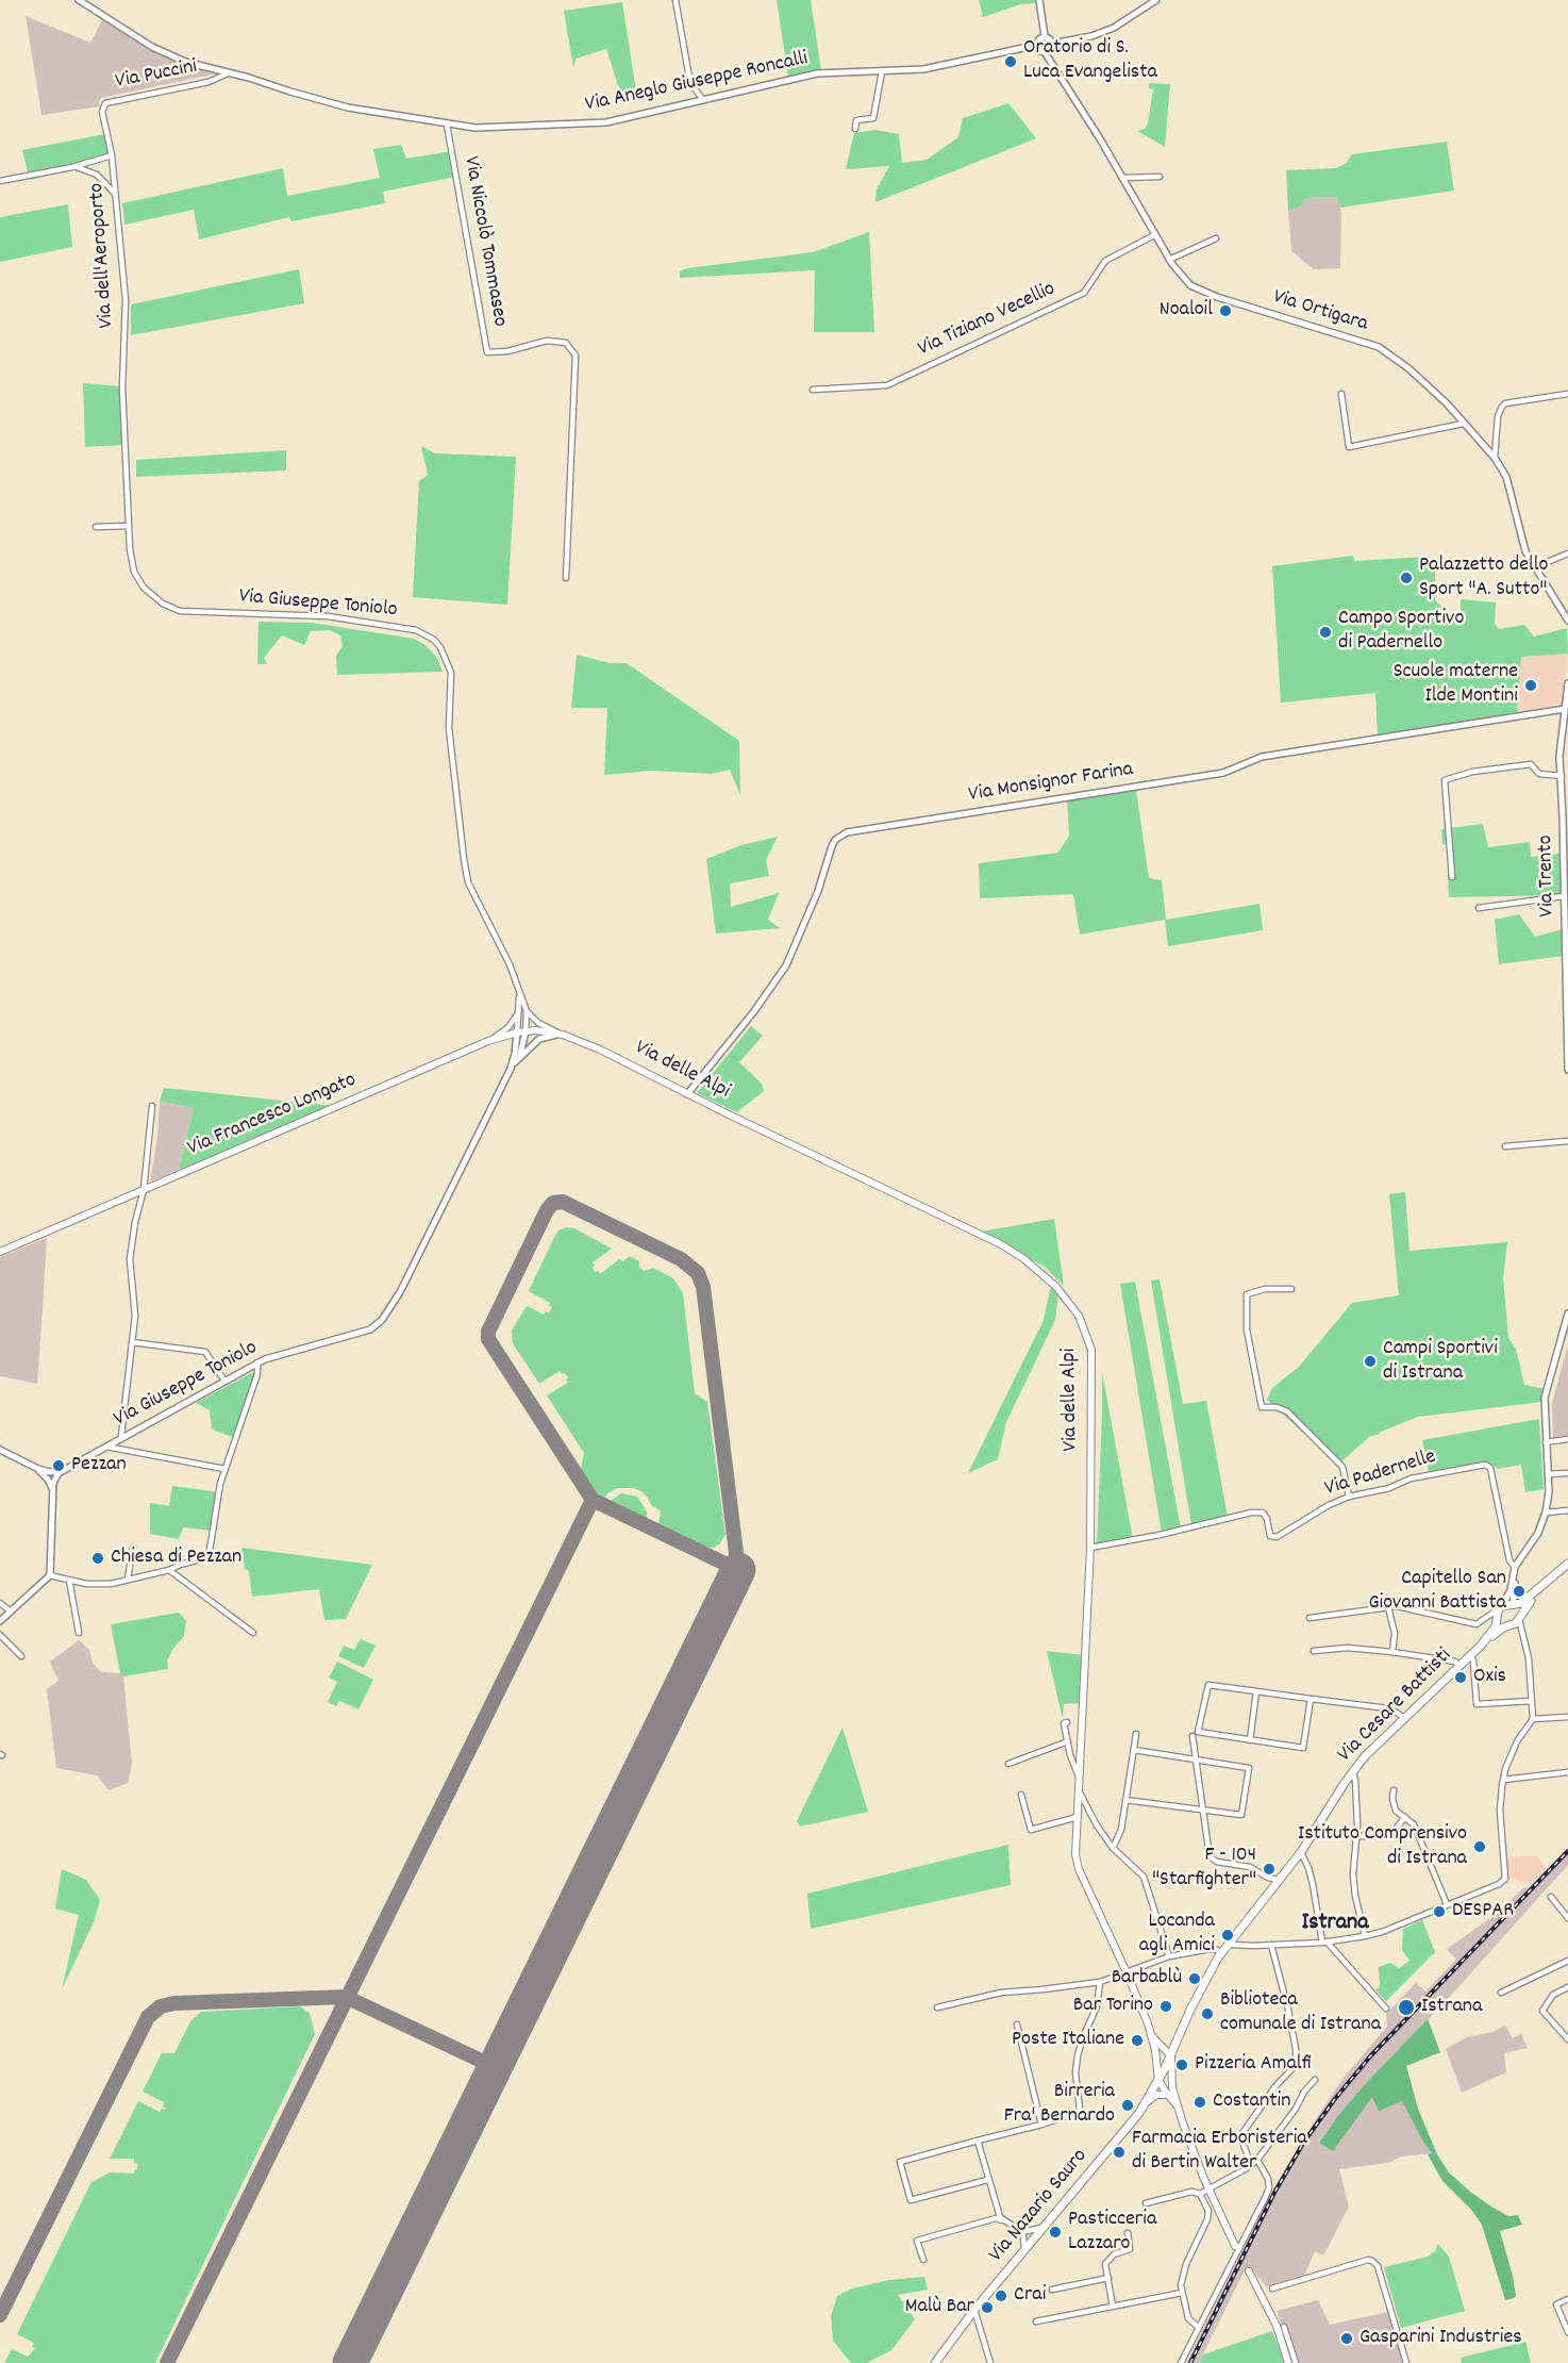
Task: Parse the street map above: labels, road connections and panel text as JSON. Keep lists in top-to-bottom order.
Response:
{
  "streets": {
    "main road": [
      "Via delle Alpi",
      "Via Francesco Longato",
      "Via Cesare Battisti",
      "Via Nazario Sauro"
    ],
    "street": [
      "Via Puccini",
      "Via Aneglo Giuseppe Roncalli",
      "Via Niccolò Tommaseo",
      "Via dell'Aeroporto",
      "Via Ortigara",
      "Via Tiziano Vecellio",
      "Via Giuseppe Toniolo",
      "Via Monsignor Farina",
      "Via Trento",
      "Via Padernelle"
    ]
  },
  "crossings": [
    ["Via Puccini", "Via Aneglo Giuseppe Roncalli"],
    ["Via Puccini", "Via dell'Aeroporto"],
    ["Via Aneglo Giuseppe Roncalli", "Via Niccolò Tommaseo"],
    ["Via Aneglo Giuseppe Roncalli", "Via Ortigara"],
    ["Via dell'Aeroporto", "Via Giuseppe Toniolo"],
    ["Via Ortigara", "Via Tiziano Vecellio"],
    ["Via Giuseppe Toniolo", "Via delle Alpi"],
    ["Via Giuseppe Toniolo", "Via Francesco Longato"],
    ["Via Monsignor Farina", "Via Trento"],
    ["Via Monsignor Farina", "Via delle Alpi"],
    ["Via delle Alpi", "Via Francesco Longato"],
    ["Via delle Alpi", "Via Padernelle"],
    ["Via delle Alpi", "Via Nazario Sauro"]
  ],
  "districts": ["Istrana"],
  "places": [
    "Oratorio di S. Luca Evangelista",
    "Noaloil",
    "Palazzetto dello Sport \"A. Sutto\"",
    "Campo Sportivo di Padernello",
    "Scuole materne Ilde Montini",
    "Campi Sportivi di Istrana",
    "Pezzan",
    "Chiesa di Pezzan",
    "Capitello San Giovanni Battista",
    "Oxis",
    "Istituto Comprensivo di Istrana",
    "F - 104 \"Starfighter\"",
    "DESPAR",
    "Locanda agli Amici",
    "Barbablù",
    "Bar Torino",
    "Istrana",
    "Biblioteca comunale di Istrana",
    "Poste Italiane",
    "Pizzeria Amalfi",
    "Costantin",
    "Birreria Fra' Bernardo",
    "Farmacia Erboristeria di Bertin Walter",
    "Pasticceria Lazzaro",
    "Crai",
    "Malù Bar",
    "Gasparini Industries"
  ]
}
